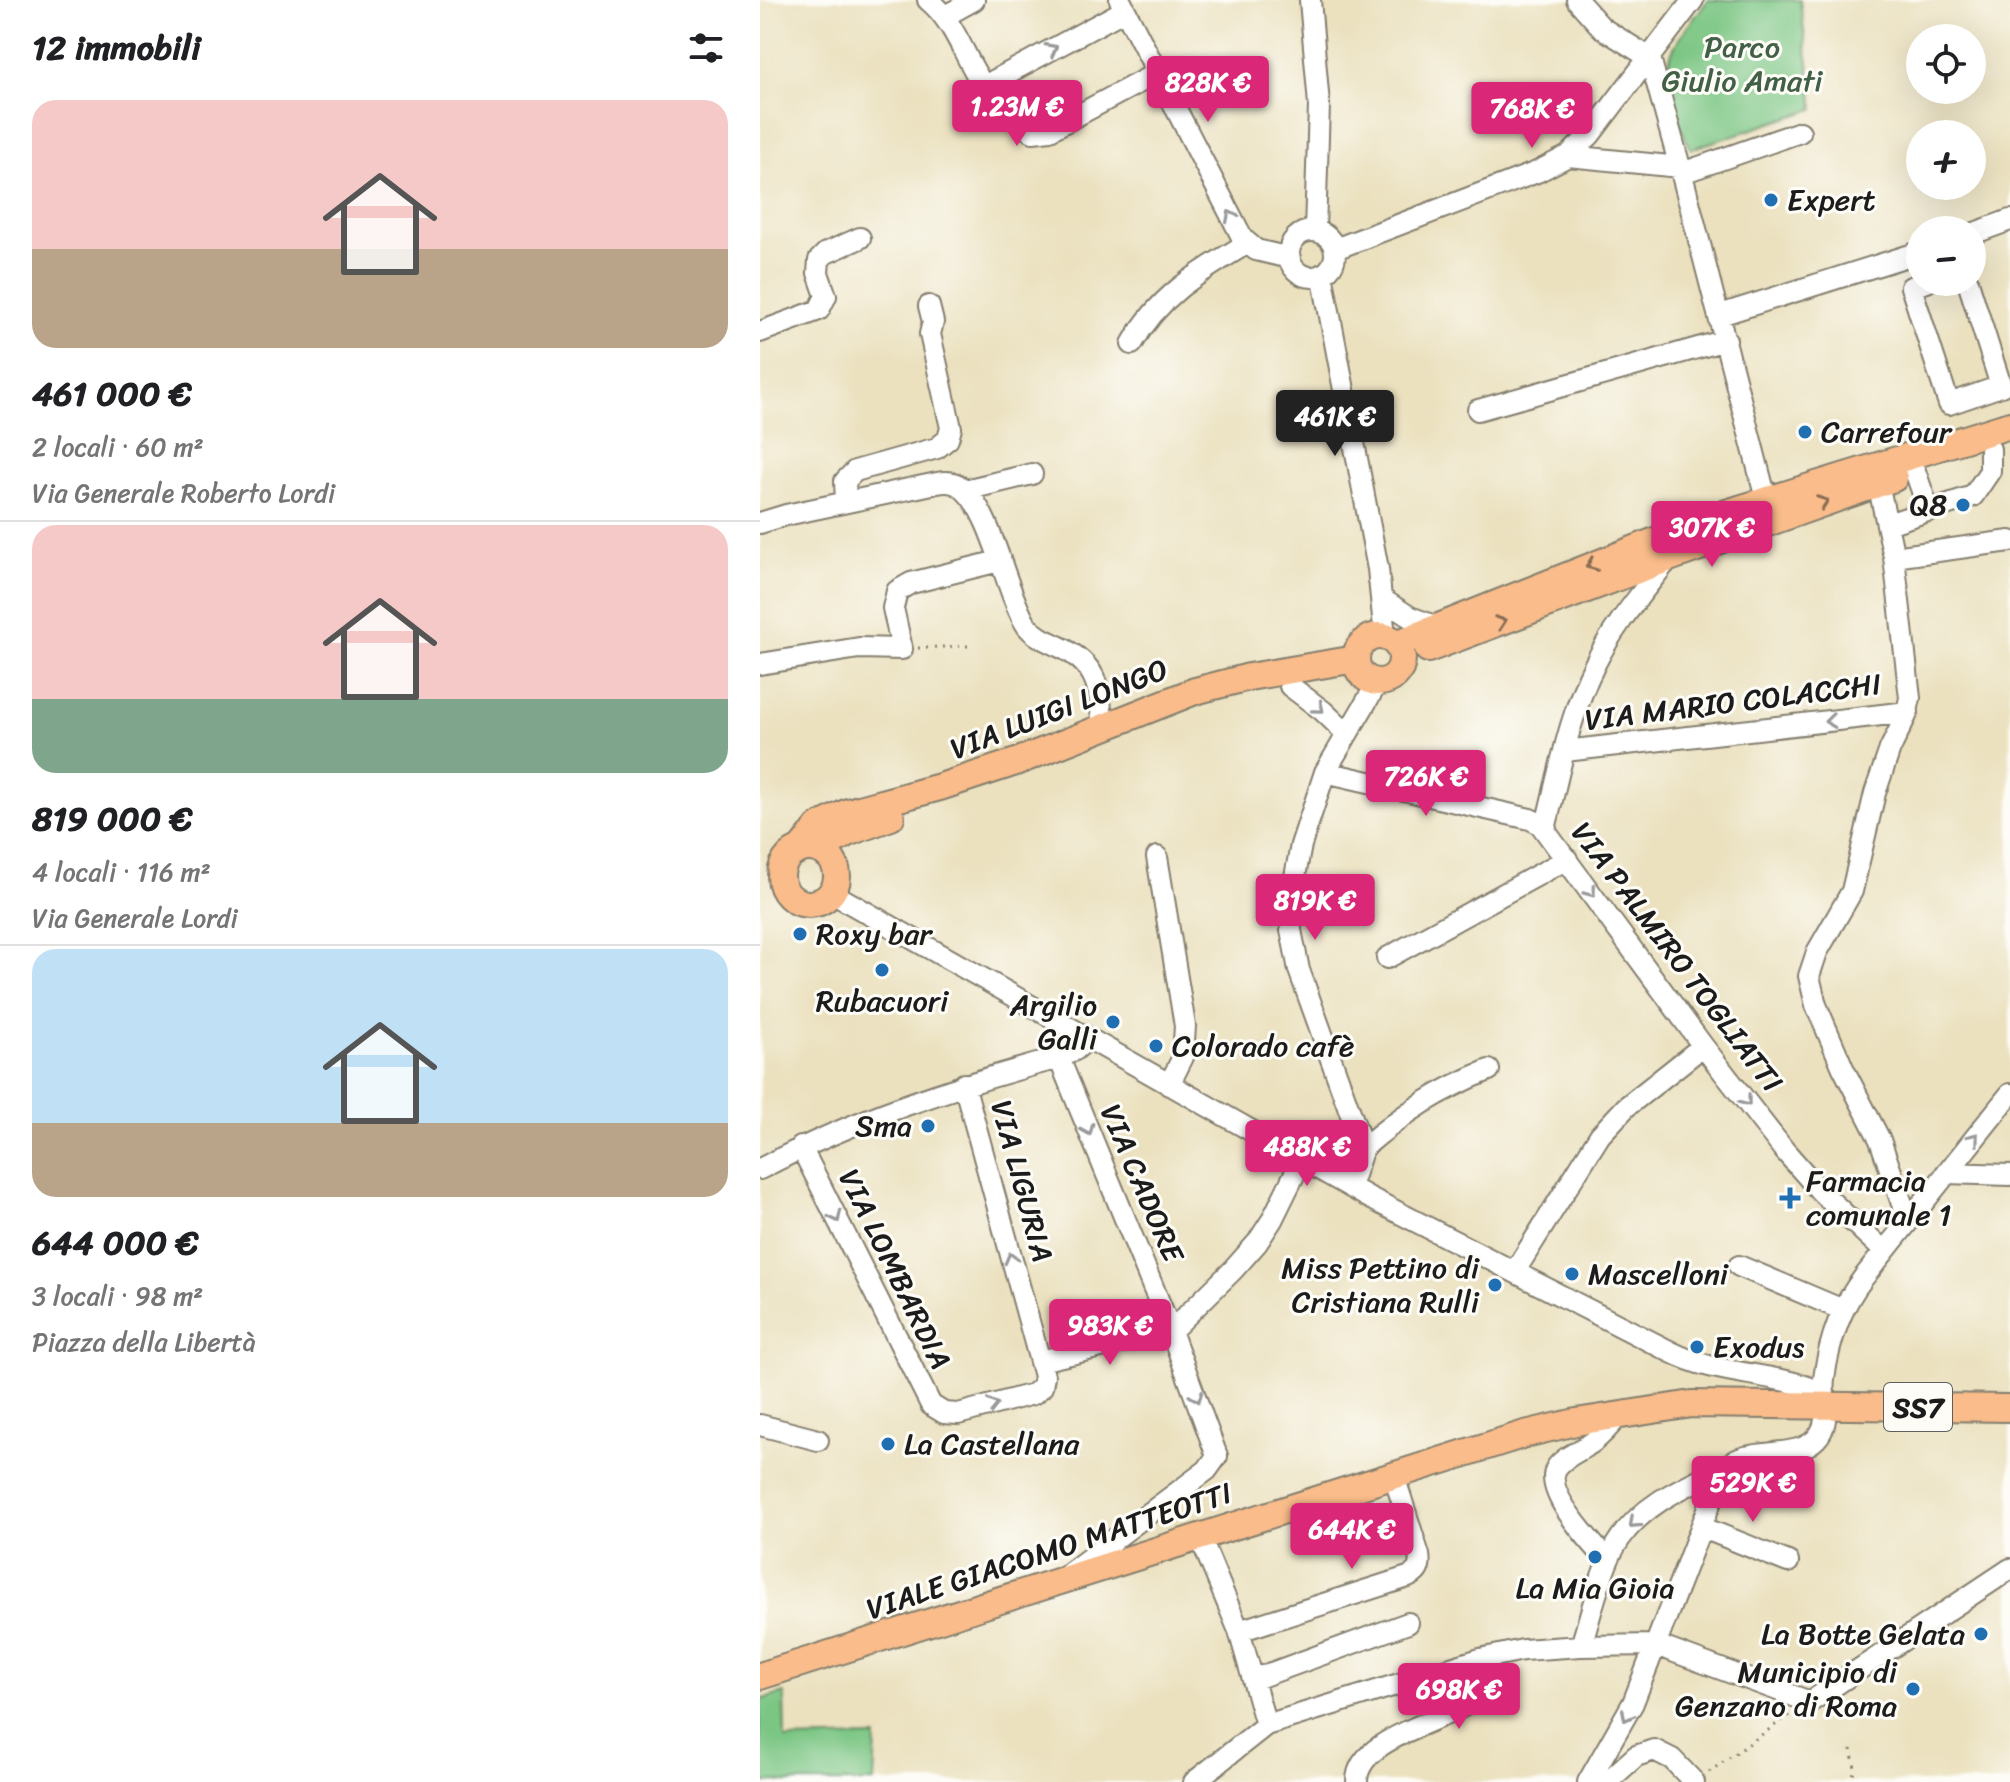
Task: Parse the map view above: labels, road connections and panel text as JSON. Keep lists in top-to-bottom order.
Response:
{
  "streets": {
    "main road": ["VIA LUIGI LONGO", "SS7", "VIALE GIACOMO MATTEOTTI"],
    "street": [
      "VIA MARIO COLACCHI",
      "VIA PALMIRO TOGLIATTI",
      "VIA LIGURIA",
      "VIA CADORE",
      "VIA LOMBARDIA"
    ]
  },
  "crossings": [
    ["VIA LIGURIA", "VIA LOMBARDIA"],
    ["VIA CADORE", "VIALE GIACOMO MATTEOTTI"],
    ["SS7", "VIALE GIACOMO MATTEOTTI"]
  ],
  "one_way": [
    "VIA MARIO COLACCHI",
    "VIA PALMIRO TOGLIATTI",
    "VIA LIGURIA",
    "VIA LOMBARDIA"
  ],
  "parks": ["Parco Giulio Amati"],
  "places": {
    "other": [
      "Expert",
      "Carrefour",
      "Q8",
      "Roxy bar",
      "Rubacuori",
      "Argilio Galli",
      "Colorado cafè",
      "Sma",
      "Mascelloni",
      "Miss Pettino di Cristiana Rulli",
      "Exodus",
      "La Castellana",
      "La Mia Gioia",
      "La Botte Gelata",
      "Municipio di Genzano di Roma"
    ],
    "health": ["Farmacia comunale 1"]
  },
  "page": {
    "heading": "12 immobili",
    "map_buttons": ["+", "−"],
    "price": [
      "828K €",
      "1.23M €",
      "768K €",
      "461K €",
      "307K €",
      "726K €",
      "819K €",
      "488K €",
      "983K €",
      "529K €",
      "644K €",
      "698K €"
    ],
    "list": [
      {
        "name": "461 000 €",
        "note": "2 locali · 60 m² · Via Generale Roberto Lordi"
      },
      {
        "name": "819 000 €",
        "note": "4 locali · 116 m² · Via Generale Lordi"
      },
      {
        "name": "644 000 €",
        "note": "3 locali · 98 m² · Piazza della Libertà"
      }
    ]
  }
}
